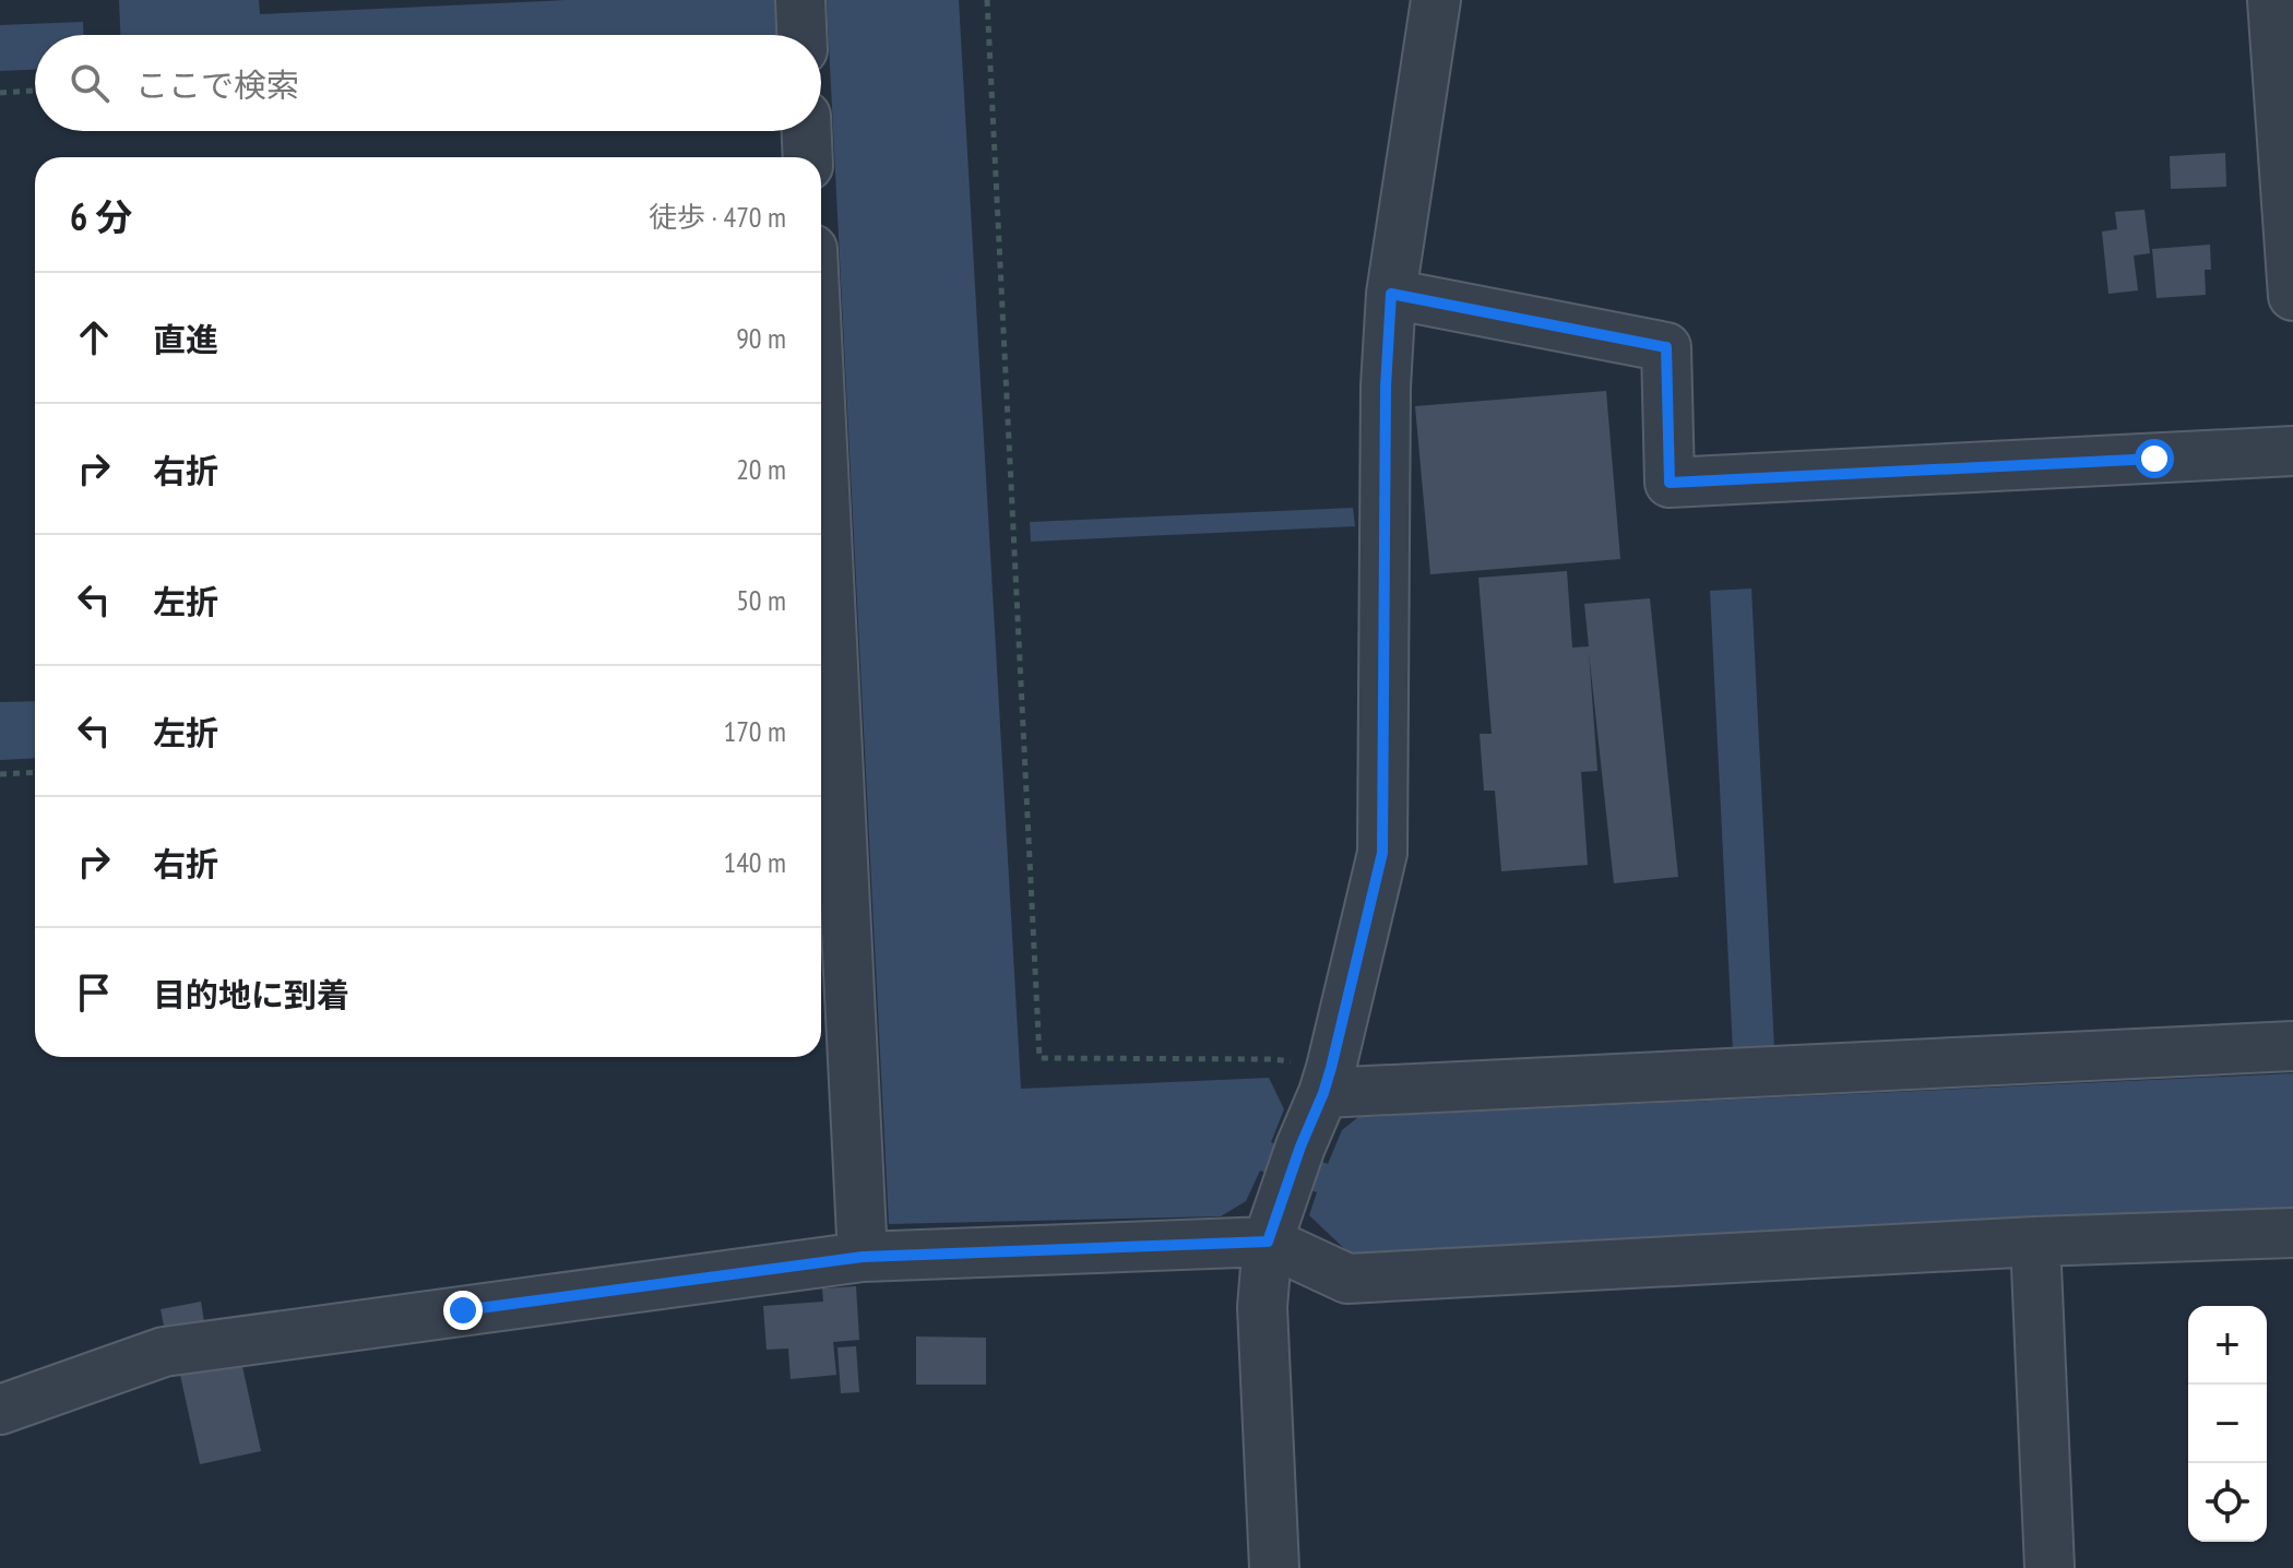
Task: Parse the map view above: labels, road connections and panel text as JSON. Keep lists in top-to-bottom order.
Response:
{
  "page": {
    "search": "ここで検索",
    "heading": ["6 分", "徒歩 · 470 m"],
    "list": [
      ["直進", "90 m"],
      ["右折", "20 m"],
      ["左折", "50 m"],
      ["左折", "170 m"],
      ["右折", "140 m"],
      "目的地に到着"
    ],
    "map_buttons": ["+", "−"]
  }
}
